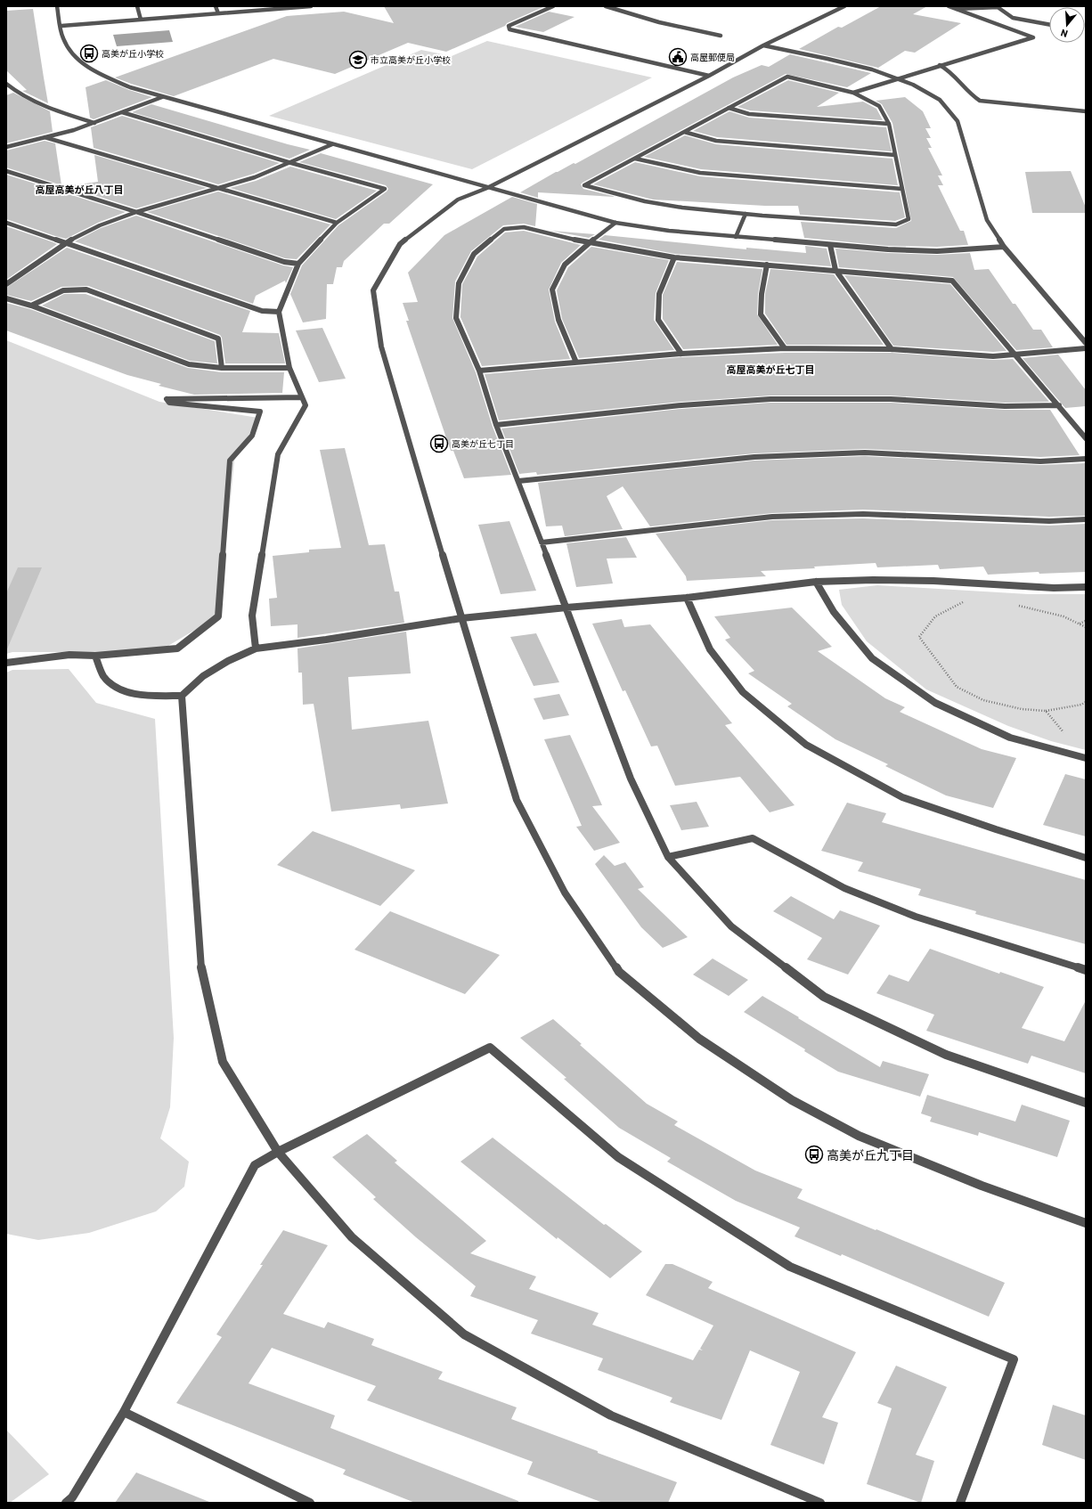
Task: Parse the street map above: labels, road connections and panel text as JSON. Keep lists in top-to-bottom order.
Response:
{
  "districts": ["高屋高美が丘八丁目", "高屋高美が丘七丁目"],
  "places": {
    "bus stop": ["高美が丘小学校", "高美が丘七丁目", "高美が丘九丁目"],
    "public building": ["高屋郵便局"],
    "school or university": ["市立高美が丘小学校"]
  },
  "north": "bottom"
}
